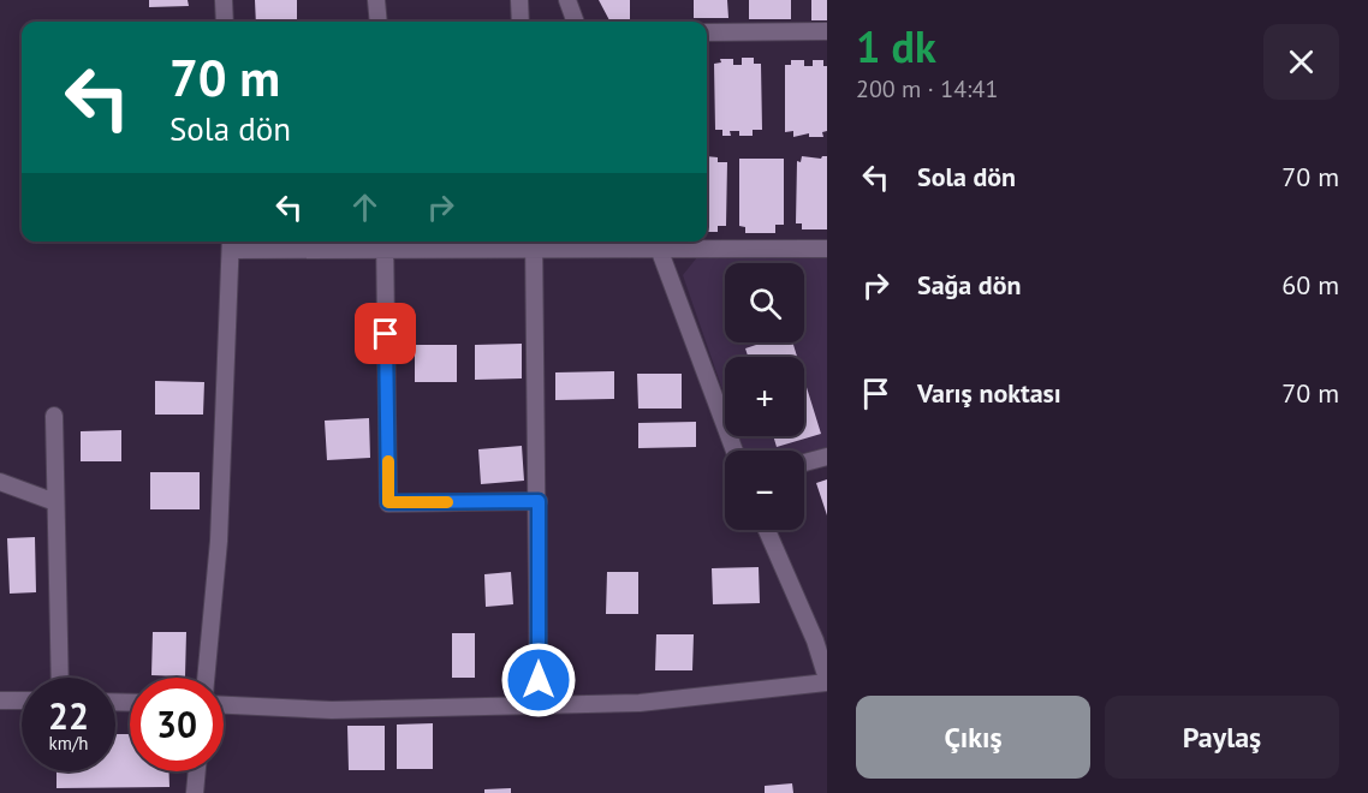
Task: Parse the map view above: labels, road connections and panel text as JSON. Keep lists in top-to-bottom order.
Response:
{
  "page": {
    "heading": ["1 dk", "200 m · 14:41"],
    "turn": ["70 m", "Sola dön"],
    "list": [
      {
        "name": "Sola dön",
        "value": "70 m"
      },
      {
        "name": "Sağa dön",
        "value": "60 m"
      },
      {
        "name": "Varış noktası",
        "value": "70 m"
      }
    ],
    "map_buttons": ["+", "−"],
    "speed": "22 km/h",
    "limit": "30",
    "buttons": ["Çıkış", "Paylaş"]
  }
}
